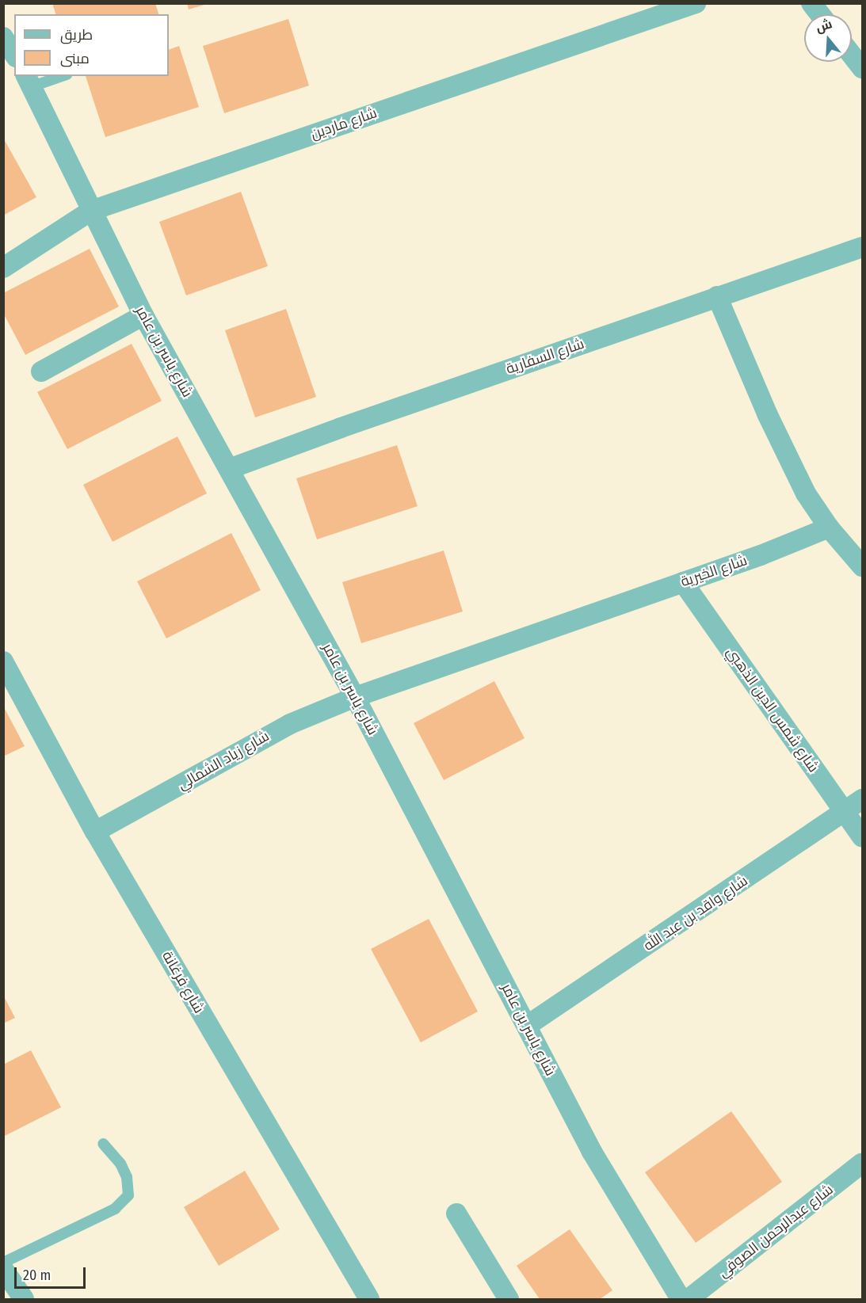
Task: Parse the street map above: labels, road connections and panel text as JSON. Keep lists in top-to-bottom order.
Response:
{
  "streets": {
    "street": [
      "شارع ماردين",
      "شارع ياسر بن عامر",
      "شارع السفارية",
      "شارع الخيرية",
      "شارع شمس الدين الذهبي",
      "شارع زياد الشمالي",
      "شارع واقد بن عبد الله",
      "شارع فرغانة",
      "شارع عبدالرحمن الصوفي"
    ]
  },
  "crossings": [
    ["شارع ماردين", "شارع ياسر بن عامر"],
    ["شارع ياسر بن عامر", "شارع السفارية"],
    ["شارع ياسر بن عامر", "شارع الخيرية"],
    ["شارع ياسر بن عامر", "شارع زياد الشمالي"],
    ["شارع ياسر بن عامر", "شارع واقد بن عبد الله"],
    ["شارع الخيرية", "شارع شمس الدين الذهبي"],
    ["شارع الخيرية", "شارع زياد الشمالي"],
    ["شارع شمس الدين الذهبي", "شارع واقد بن عبد الله"],
    ["شارع زياد الشمالي", "شارع فرغانة"]
  ],
  "legend": ["طريق", "مبنى"],
  "scale_bar": "20 m",
  "north": "top"
}
